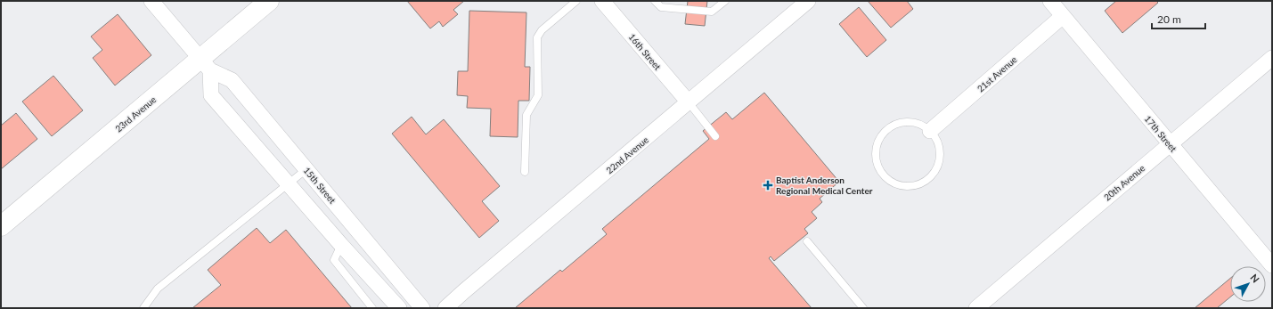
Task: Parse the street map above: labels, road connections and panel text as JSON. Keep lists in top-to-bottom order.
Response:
{
  "streets": {
    "main road": ["23rd Avenue"],
    "street": [
      "16th Street",
      "21st Avenue",
      "17th Street",
      "22nd Avenue",
      "20th Avenue",
      "15th Street"
    ]
  },
  "crossings": [
    ["16th Street", "22nd Avenue"],
    ["21st Avenue", "17th Street"],
    ["23rd Avenue", "15th Street"],
    ["17th Street", "20th Avenue"]
  ],
  "places": {
    "health": ["Baptist Anderson Regional Medical Center"]
  },
  "scale_bar": "20 m",
  "north": "top right"
}
